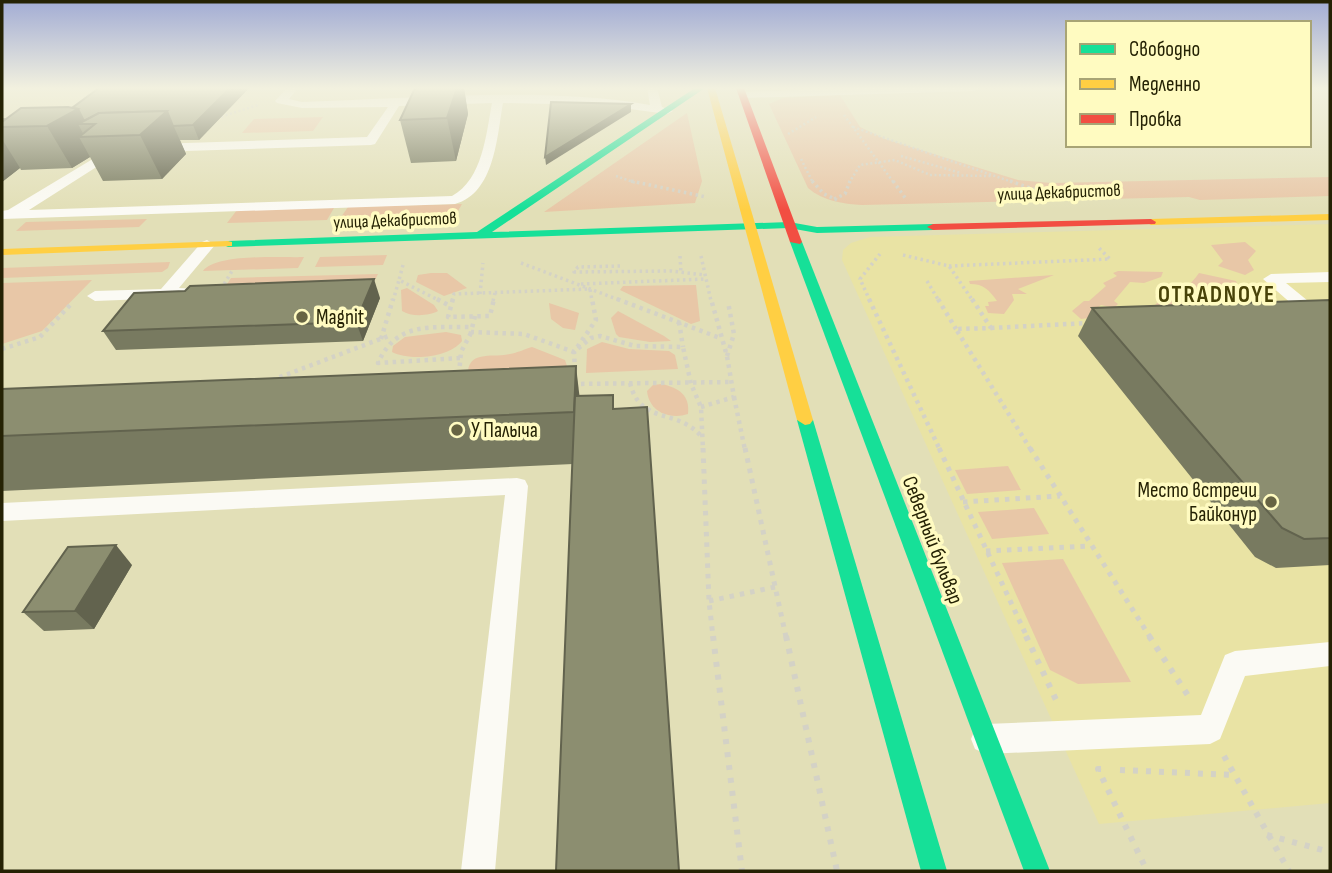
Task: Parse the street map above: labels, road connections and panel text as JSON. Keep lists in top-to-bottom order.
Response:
{
  "streets": {
    "main road": ["улица Декабристов", "Северный бульвар"]
  },
  "crossings": [
    ["улица Декабристов", "Северный бульвар"]
  ],
  "districts": ["OTRADNOYE"],
  "places": ["Magnit", "У Палыча", "Место встречи Байконур"],
  "legend": ["Свободно", "Медленно", "Пробка"]
}
